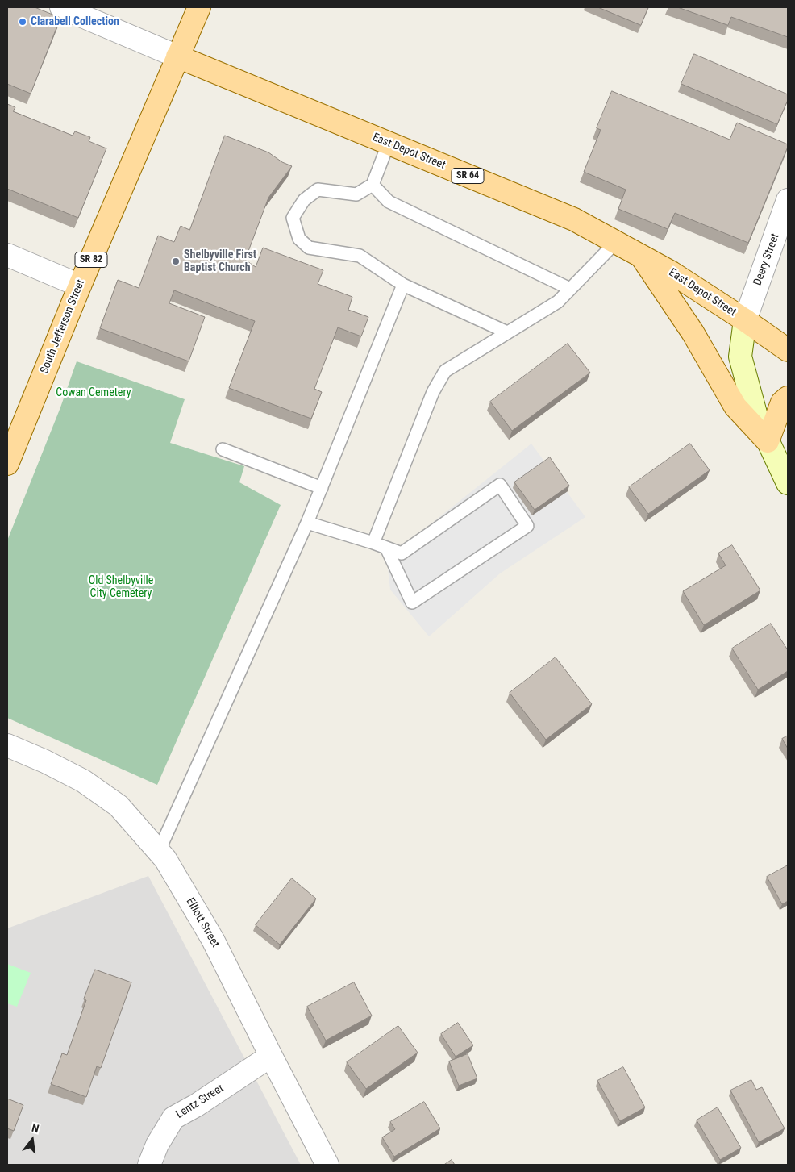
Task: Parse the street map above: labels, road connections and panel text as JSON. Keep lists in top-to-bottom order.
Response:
{
  "streets": {
    "main road": [
      "East Depot Street",
      "SR 64",
      "SR 82",
      "South Jefferson Street"
    ],
    "street": ["Deery Street", "Elliott Street", "Lentz Street"]
  },
  "crossings": [
    ["East Depot Street", "SR 64"],
    ["East Depot Street", "Deery Street"],
    ["East Depot Street", "South Jefferson Street"],
    ["SR 64", "Deery Street"],
    ["Elliott Street", "Lentz Street"]
  ],
  "parks": ["Cowan Cemetery", "Old Shelbyville City Cemetery"],
  "places": ["Clarabell Collection", "Shelbyville First Baptist Church"],
  "north": "top"
}
